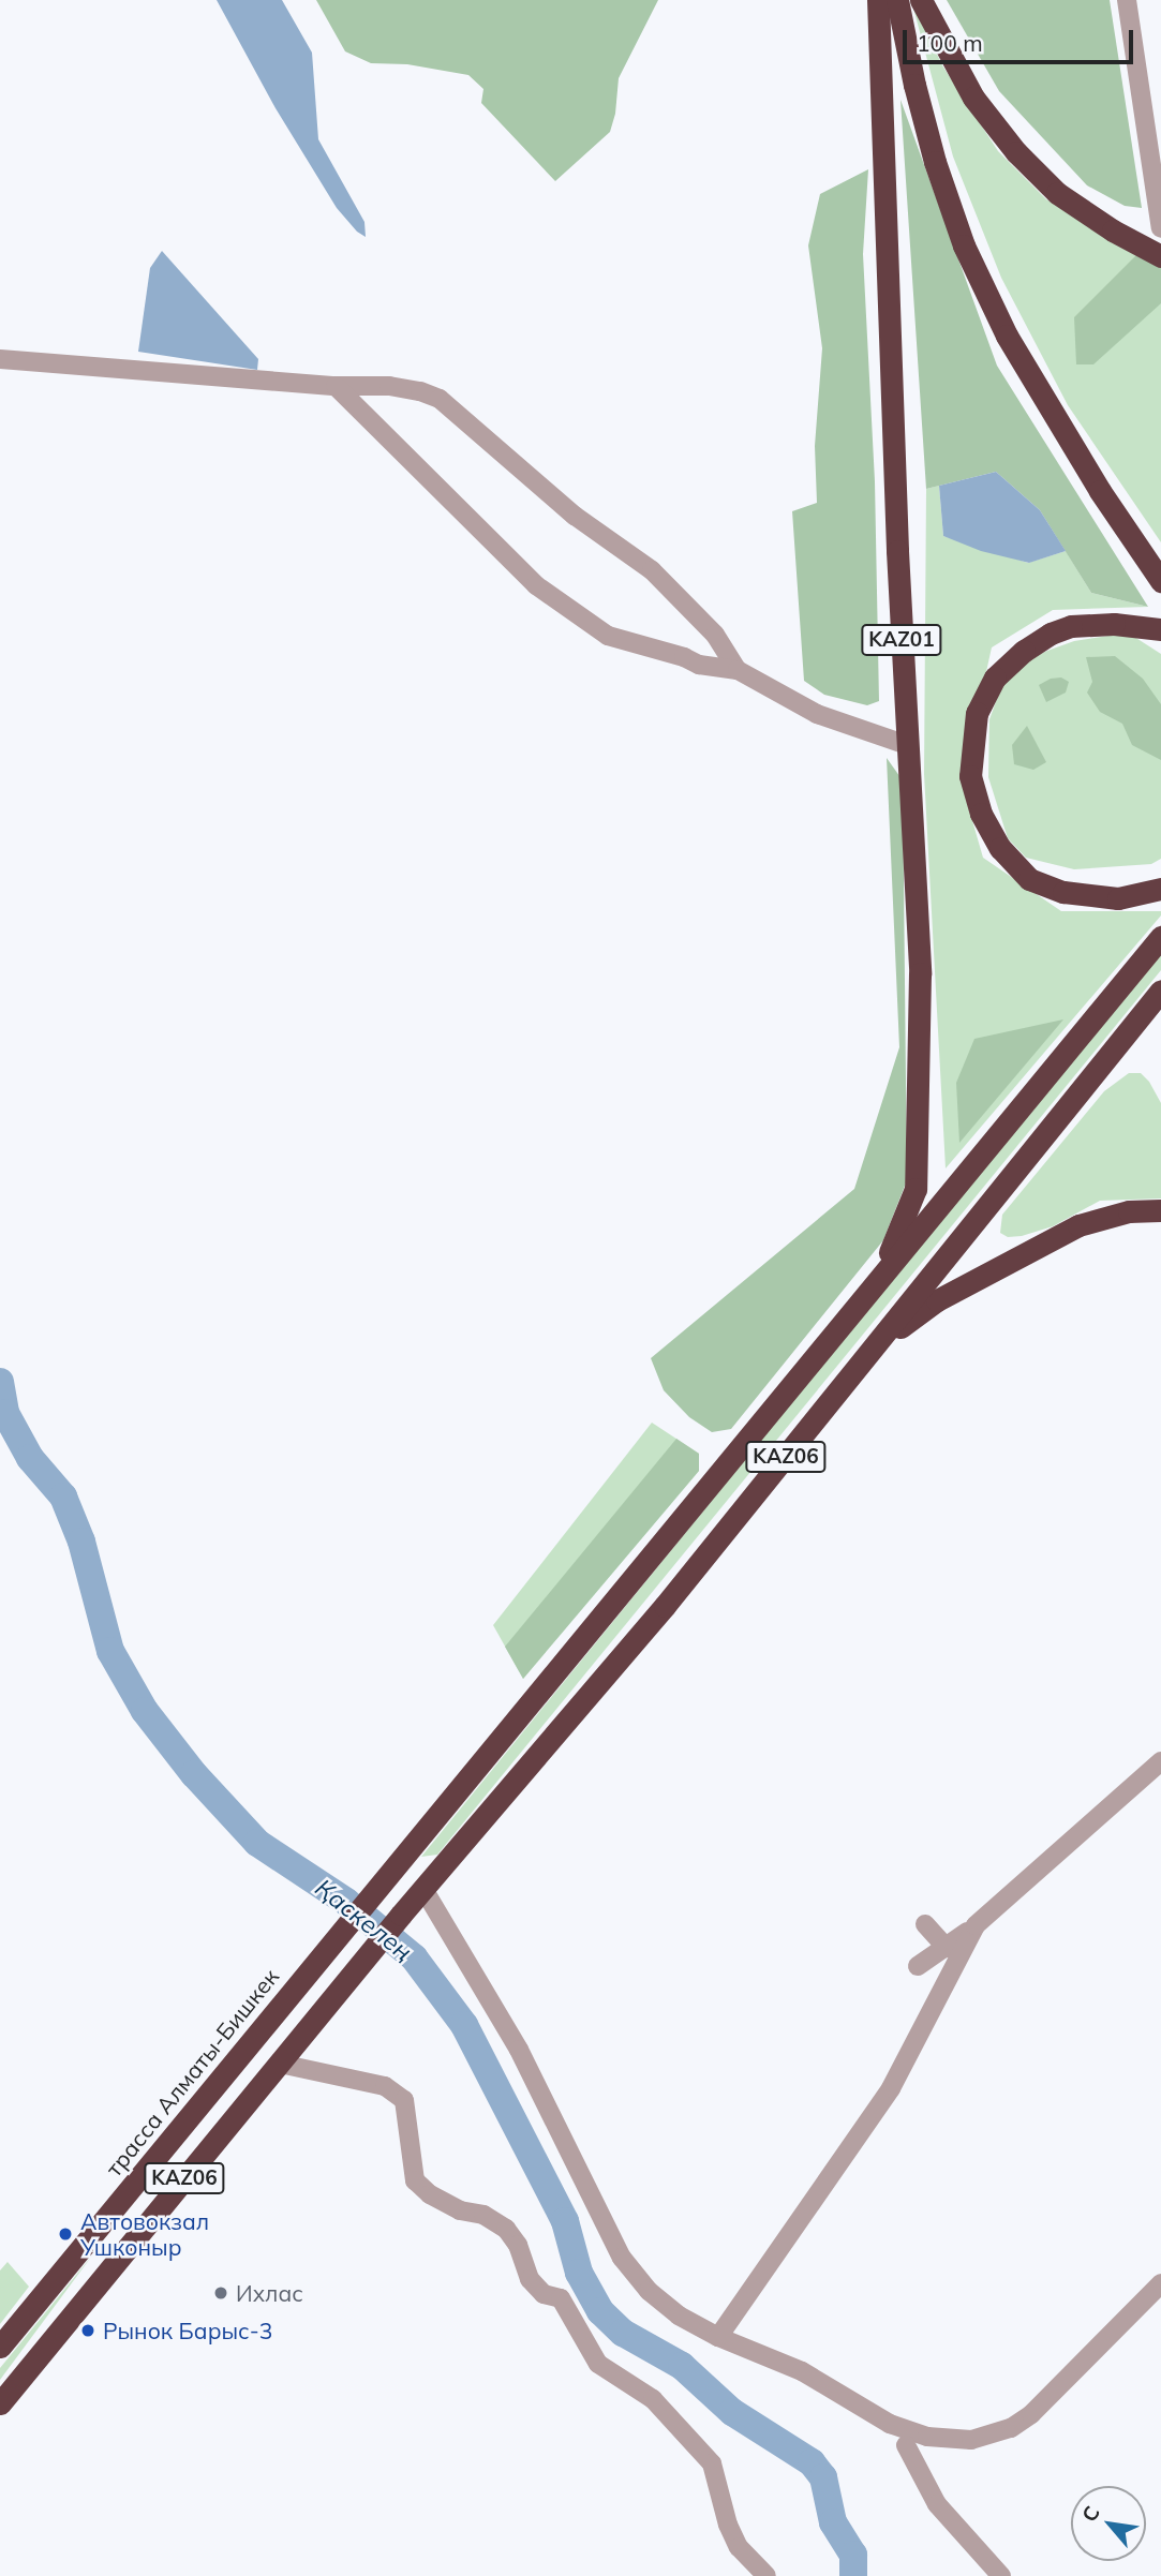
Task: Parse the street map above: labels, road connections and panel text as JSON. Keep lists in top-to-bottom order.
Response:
{
  "streets": {
    "highway": ["KАZ01", "KАZ06", "трасса Алматы-Бишкек"]
  },
  "crossings": [
    ["KАZ01", "KАZ06"],
    ["KАZ01", "трасса Алматы-Бишкек"],
    ["KАZ06", "трасса Алматы-Бишкек"]
  ],
  "water": ["Қаскелең"],
  "places": ["Автовокзал Ушконыр", "Ихлас", "Рынок Барыс-3"],
  "scale_bar": "100 m",
  "north": "top left"
}
